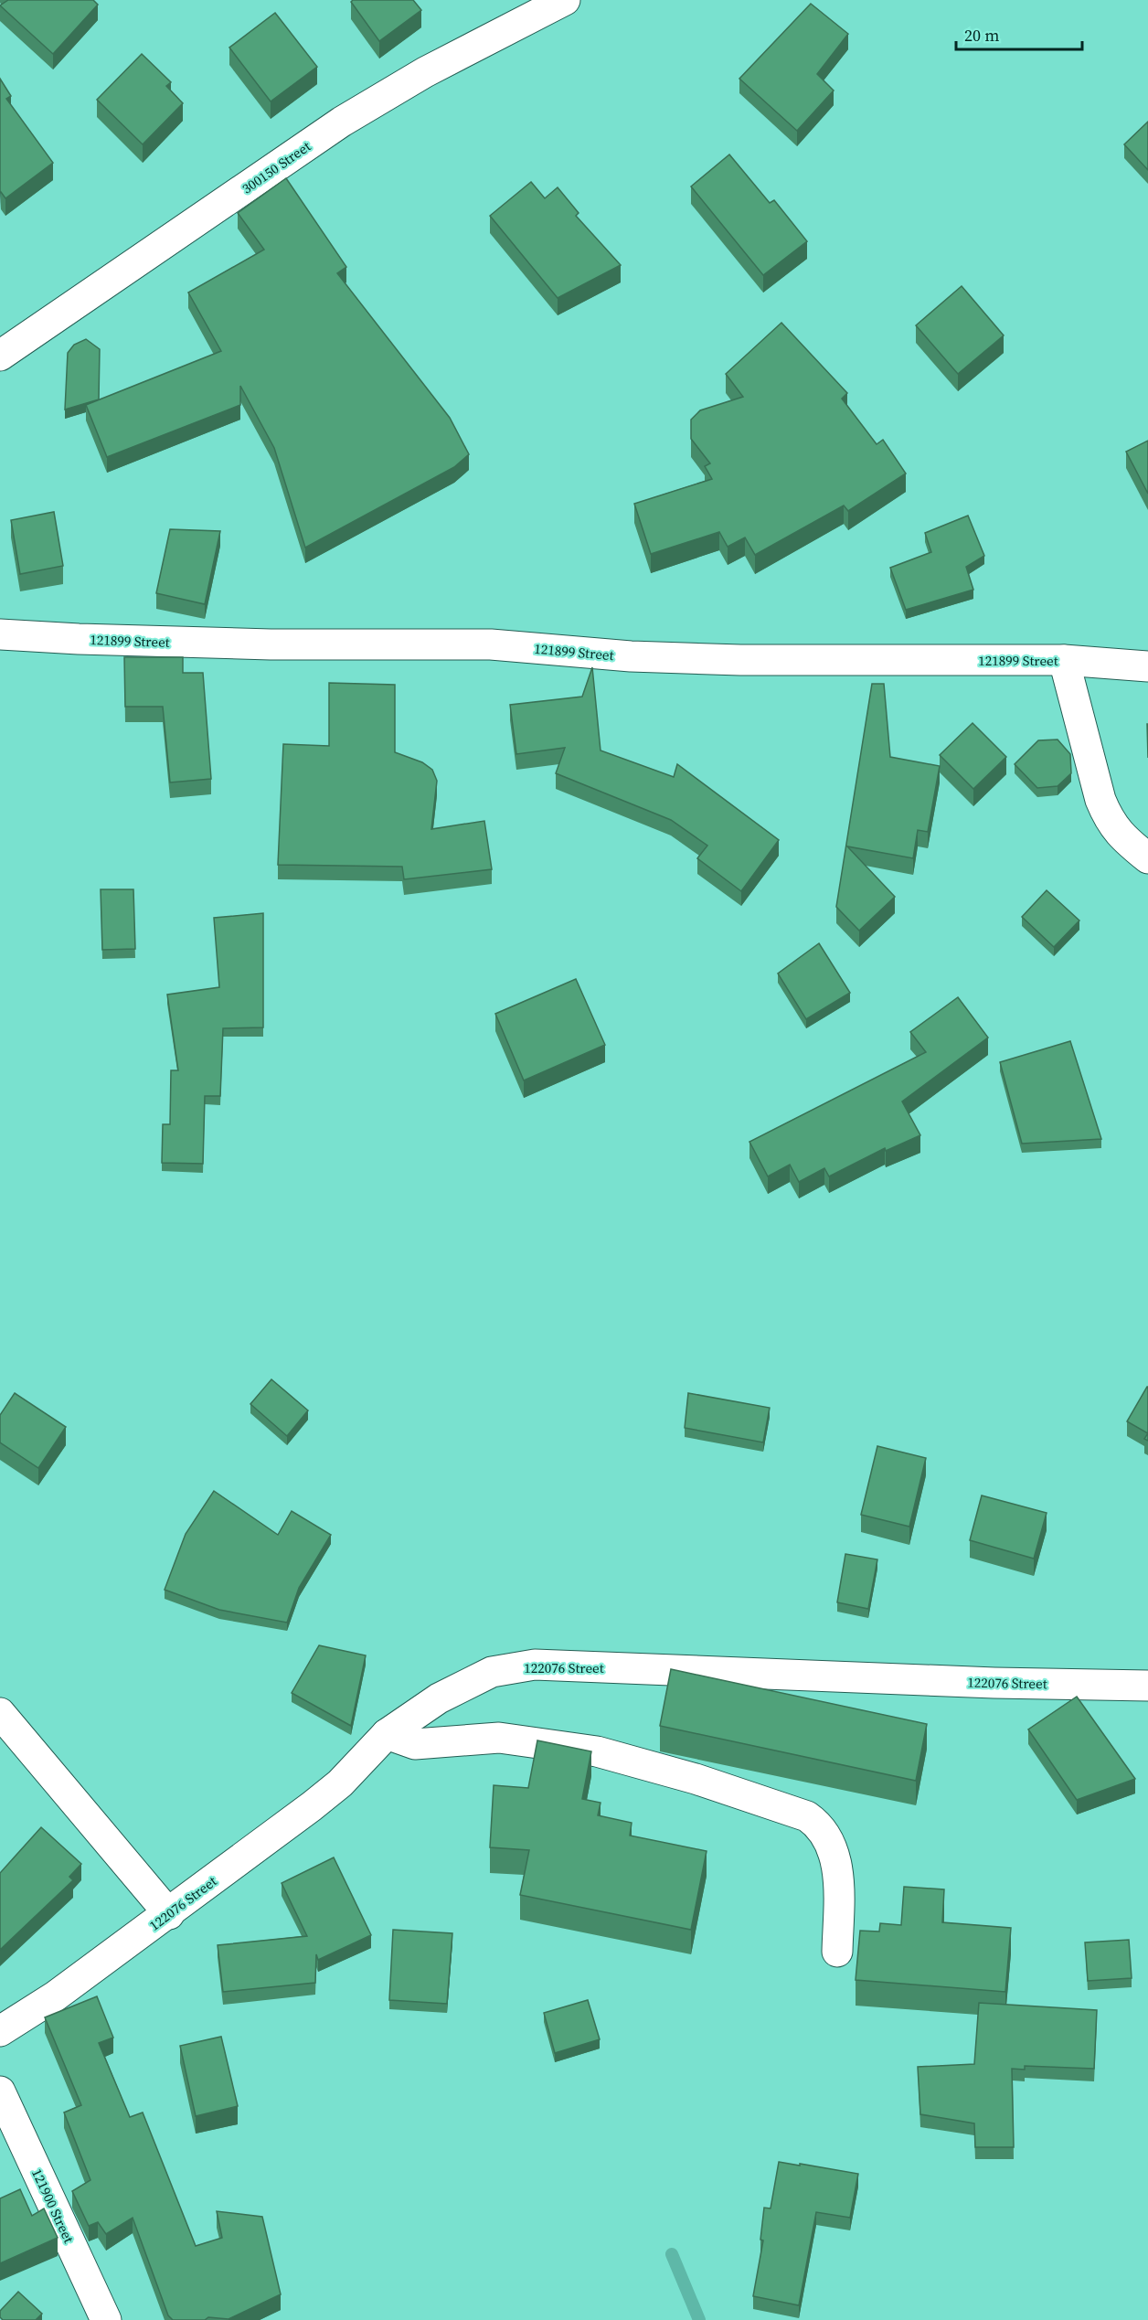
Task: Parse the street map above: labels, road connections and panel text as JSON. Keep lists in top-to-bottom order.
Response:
{
  "streets": {
    "street": [
      "300150 Street",
      "121899 Street",
      "122076 Street",
      "121900 Street"
    ]
  },
  "scale_bar": "20 m"
}
